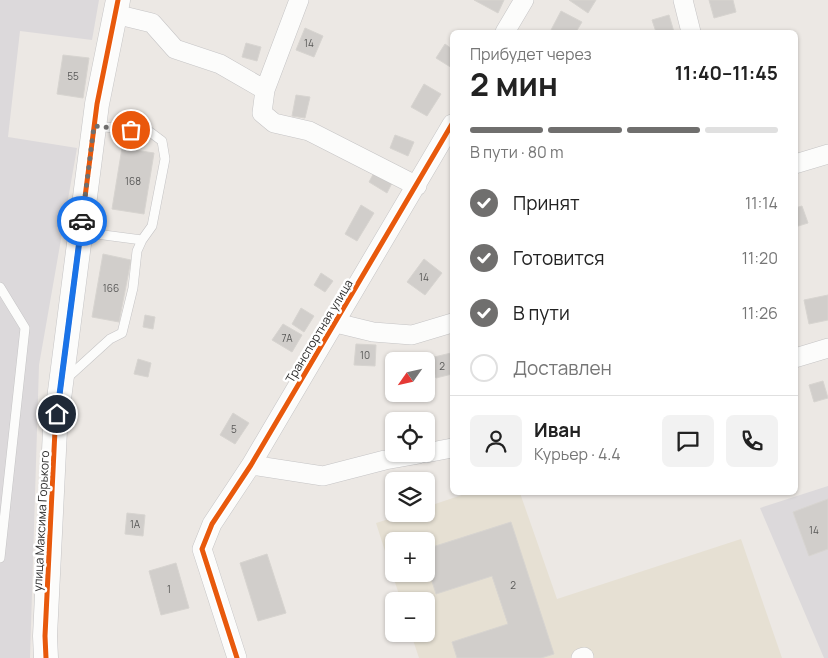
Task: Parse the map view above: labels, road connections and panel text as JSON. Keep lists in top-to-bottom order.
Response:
{
  "streets": {
    "street": ["Транспортная улица", "улица Максима Горького"]
  },
  "house_numbers": [
    "14",
    "55",
    "168",
    "14",
    "166",
    "7А",
    "10",
    "2",
    "5",
    "1А",
    "14",
    "2",
    "1"
  ],
  "north": "bottom left",
  "page": {
    "heading": ["2 мин", "Прибудет через", "11:40–11:45"],
    "panel": ["Иван", "Курьер · 4.4"],
    "bar": "В пути · 80 m",
    "list": [
      ["Принят", "11:14"],
      ["Готовится", "11:20"],
      ["В пути", "11:26"],
      "Доставлен"
    ],
    "map_buttons": ["+", "−"]
  }
}
